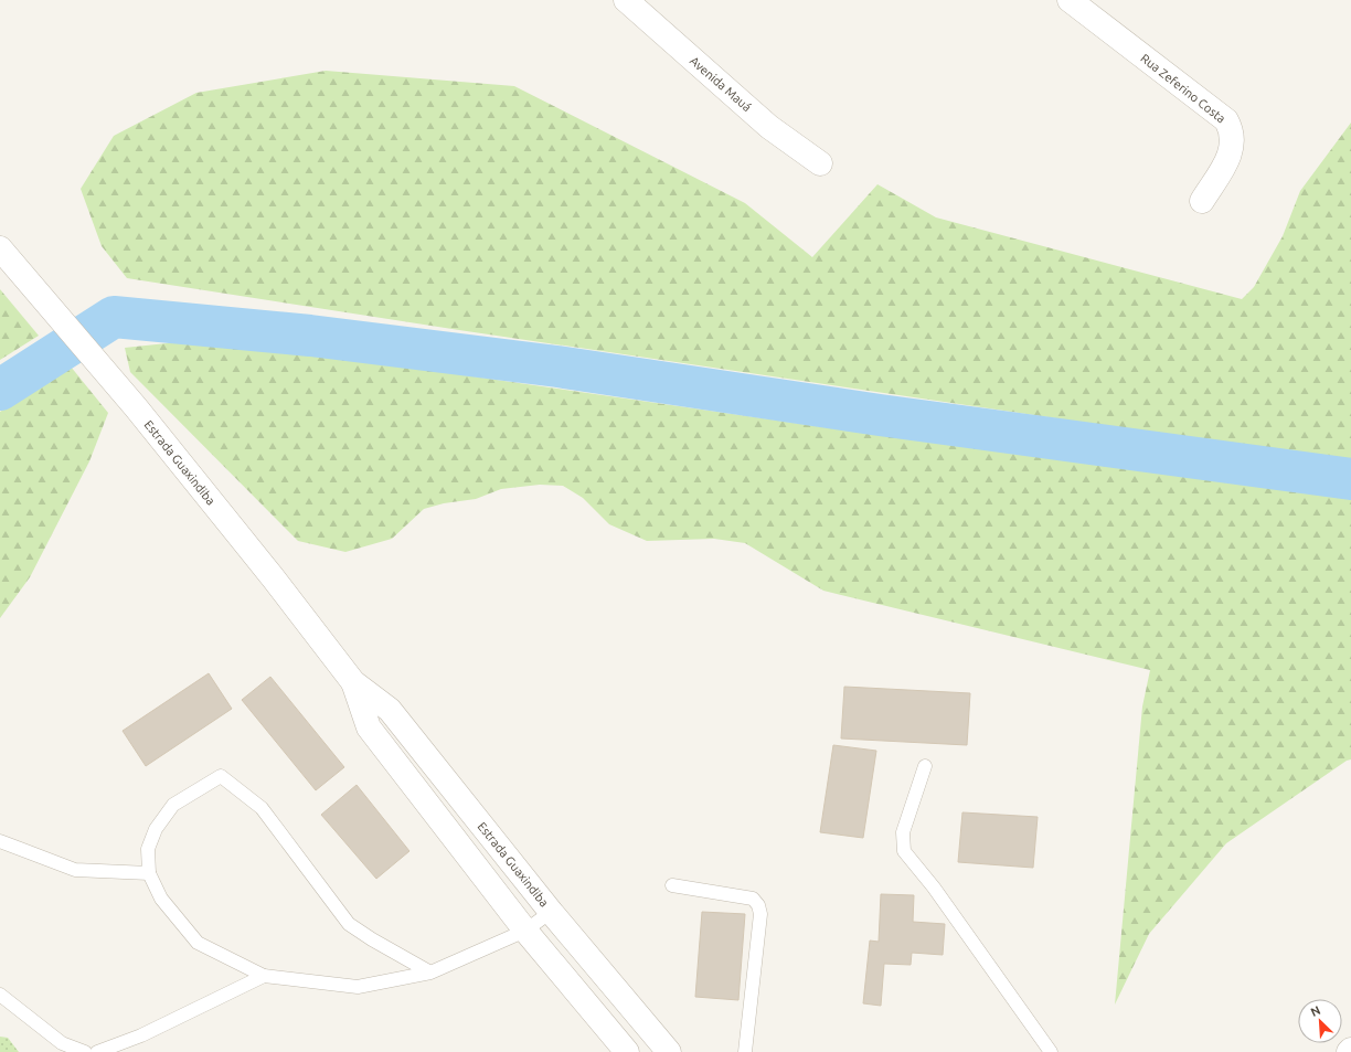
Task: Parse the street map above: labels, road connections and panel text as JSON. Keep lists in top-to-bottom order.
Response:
{
  "streets": {
    "street": ["Avenida Mauá", "Rua Zeferino Costa", "Estrada Guaxindiba"]
  },
  "north": "top left"
}
